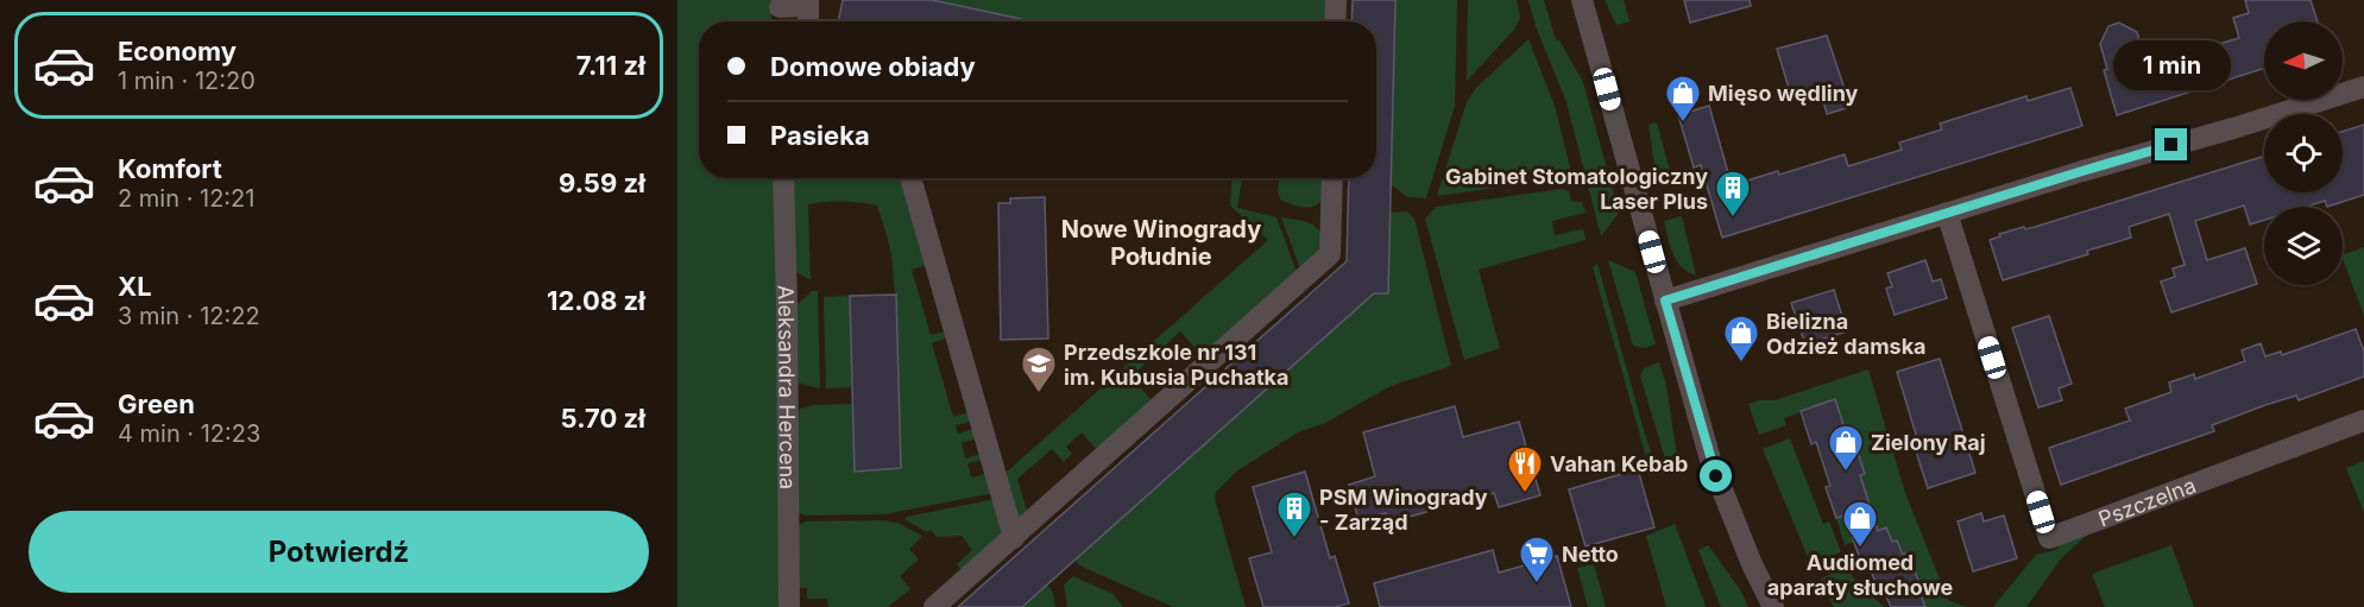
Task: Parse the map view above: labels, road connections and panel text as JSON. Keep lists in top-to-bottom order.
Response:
{
  "streets": {
    "street": ["Aleksandra Hercena", "Pszczelna"]
  },
  "districts": ["Nowe Winogrady Południe"],
  "places": {
    "shop": [
      "Mięso wędliny",
      "Bielizna Odzież damska",
      "Zielony Raj",
      "Audiomed aparaty słuchowe"
    ],
    "building": ["Gabinet Stomatologiczny Laser Plus", "PSM Winogrady - Zarząd"],
    "school or university": ["Przedszkole nr 131 im. Kubusia Puchatka"],
    "restaurant": ["Vahan Kebab"],
    "supermarket": ["Netto"]
  },
  "north": "left",
  "page": {
    "list": [
      {
        "name": "Economy",
        "note": "1 min · 12:20",
        "value": "7.11 zł"
      },
      {
        "name": "Komfort",
        "note": "2 min · 12:21",
        "value": "9.59 zł"
      },
      {
        "name": "XL",
        "note": "3 min · 12:22",
        "value": "12.08 zł"
      },
      {
        "name": "Green",
        "note": "4 min · 12:23",
        "value": "5.70 zł"
      }
    ],
    "banner": ["Domowe obiady", "Pasieka"],
    "bubble": "1 min",
    "buttons": "Potwierdź"
  }
}
